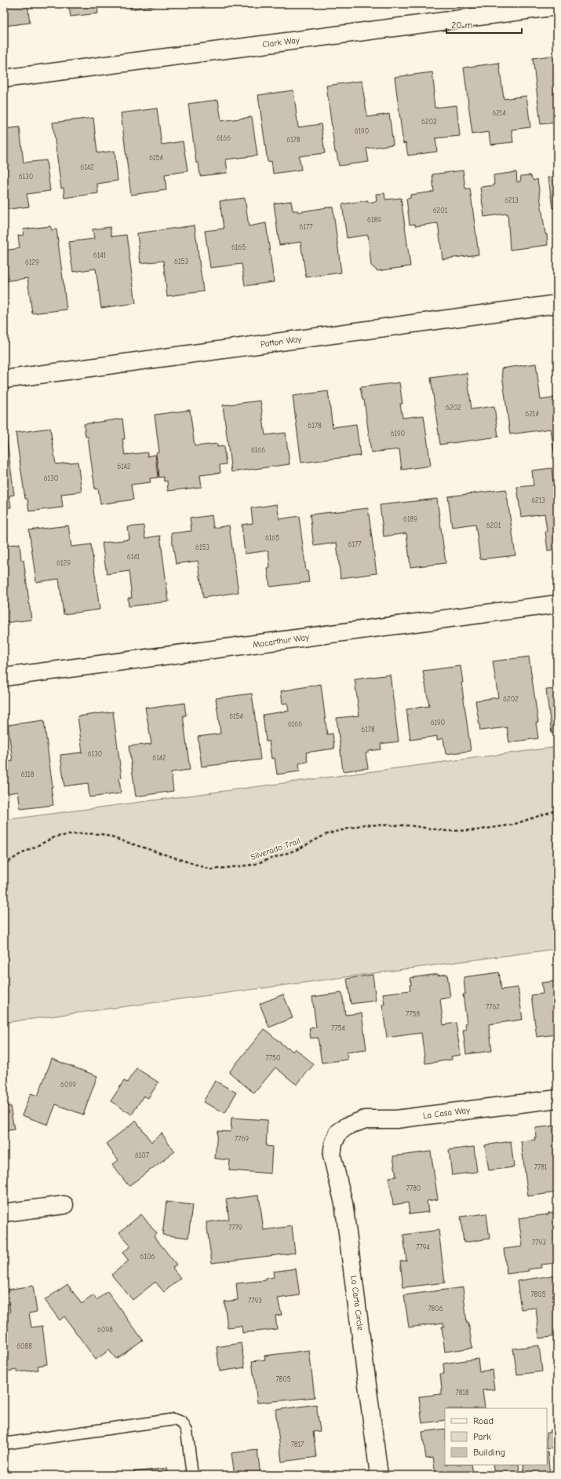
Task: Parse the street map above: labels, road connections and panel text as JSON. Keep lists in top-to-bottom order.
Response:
{
  "streets": {
    "street": [
      "Clark Way",
      "Patton Way",
      "Macarthur Way",
      "La Casa Way",
      "La Carta Circle"
    ],
    "path": ["Silverado Trail"]
  },
  "crossings": [
    ["La Casa Way", "La Carta Circle"]
  ],
  "house_numbers": [
    "6214",
    "6202",
    "6190",
    "6166",
    "6178",
    "6154",
    "6142",
    "6130",
    "6213",
    "6201",
    "6189",
    "6177",
    "6165",
    "6141",
    "6153",
    "6129",
    "6202",
    "6214",
    "6178",
    "6190",
    "6166",
    "6142",
    "6130",
    "6213",
    "6189",
    "6201",
    "6165",
    "6177",
    "6153",
    "6141",
    "6129",
    "6202",
    "6154",
    "6190",
    "6166",
    "6178",
    "6130",
    "6142",
    "6118",
    "7762",
    "7758",
    "7754",
    "7750",
    "6099",
    "7769",
    "6107",
    "7781",
    "7780",
    "7779",
    "7793",
    "7794",
    "6106",
    "7805",
    "7793",
    "7806",
    "6098",
    "6088",
    "7805",
    "7818",
    "7817"
  ],
  "legend": ["Road", "Park", "Building"],
  "scale_bar": "20 m"
}
